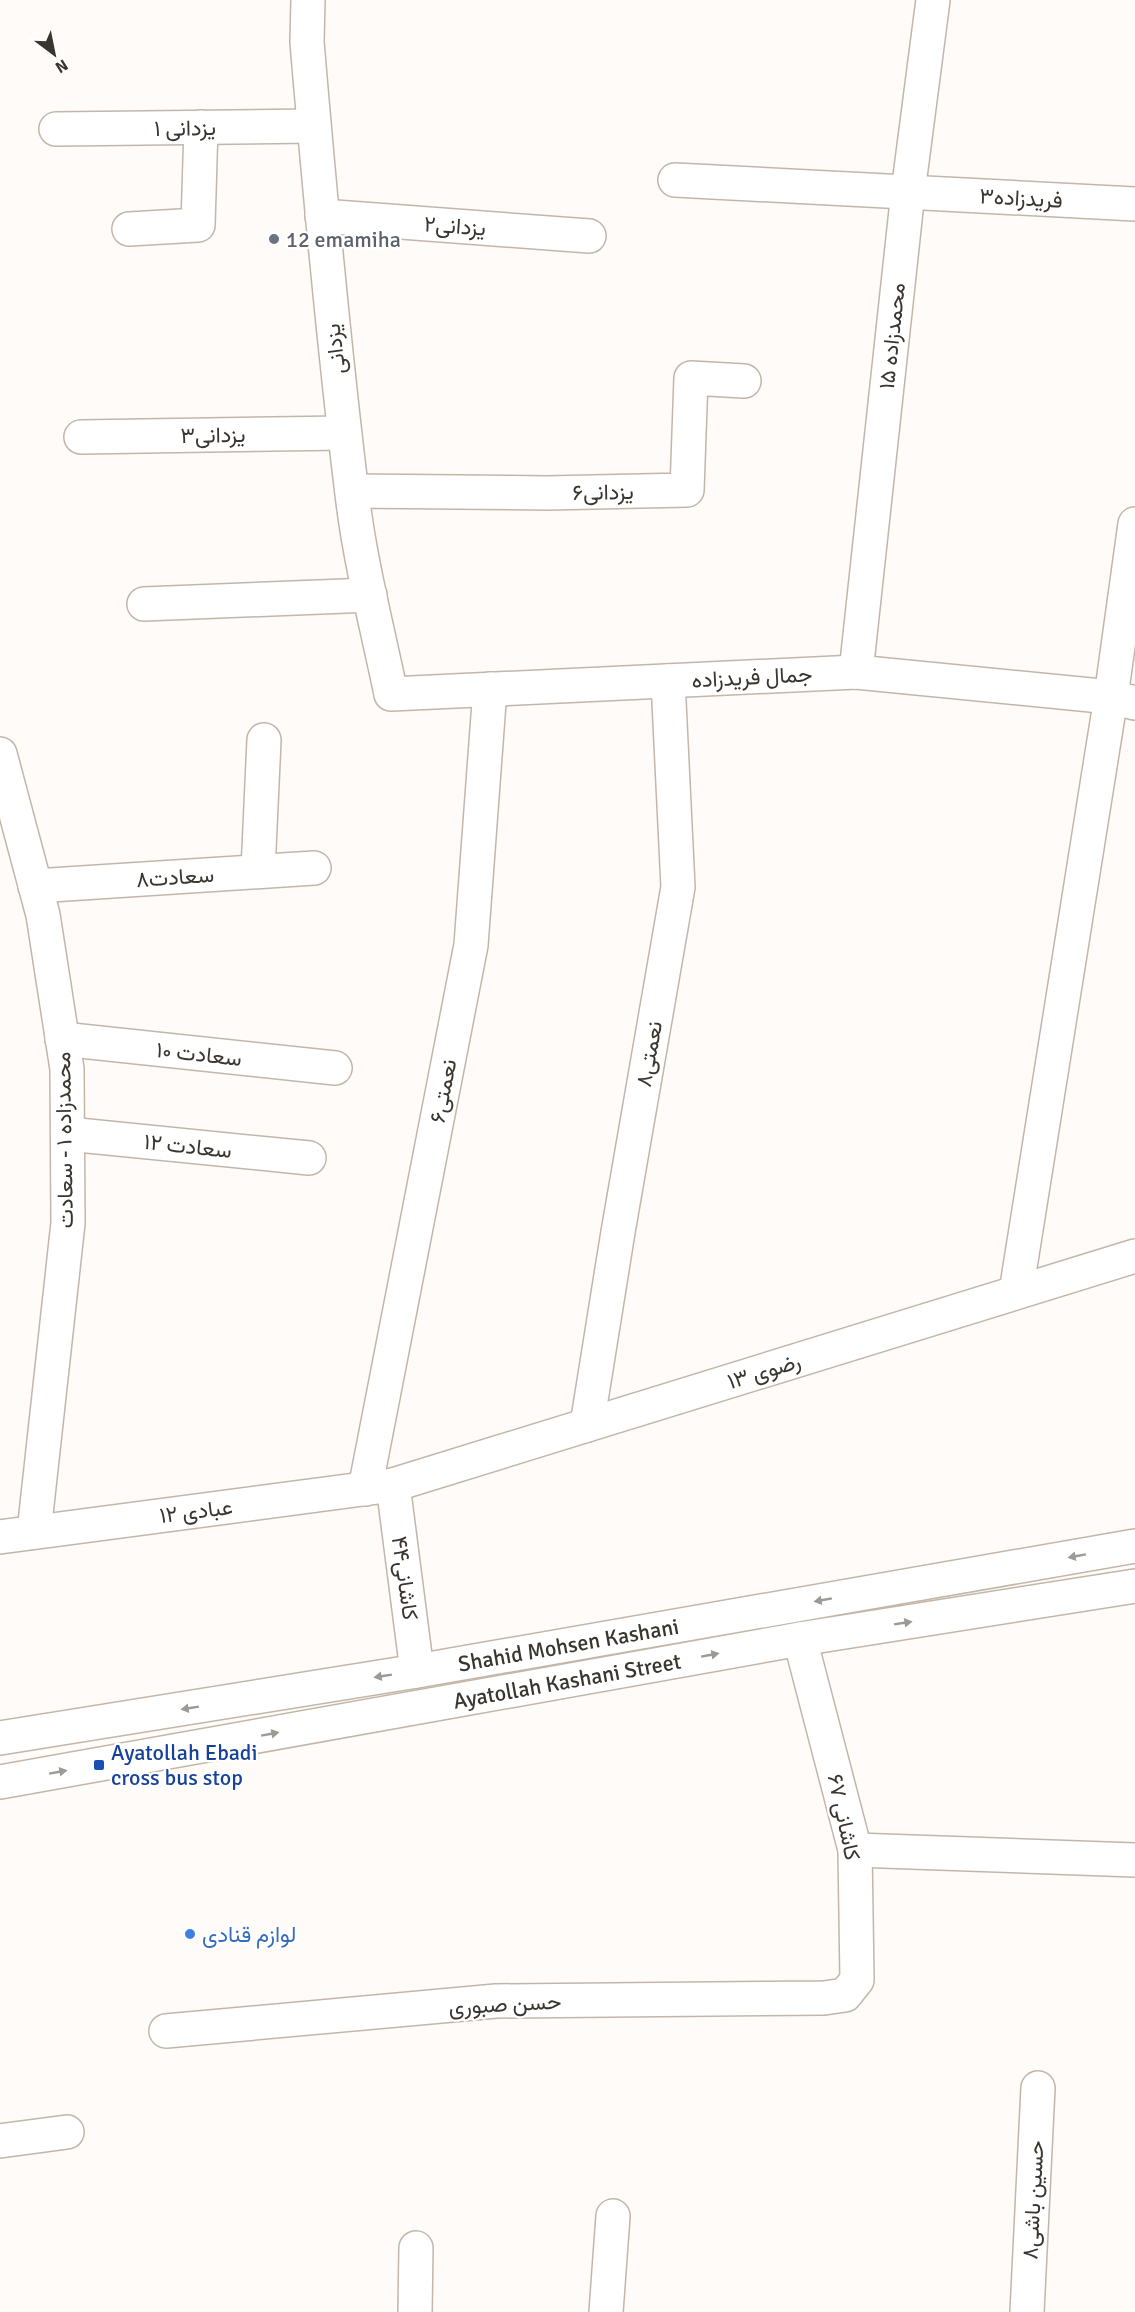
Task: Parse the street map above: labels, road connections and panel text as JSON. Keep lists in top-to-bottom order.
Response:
{
  "streets": {
    "street": [
      "یزدانی ۱",
      "فریدزاده۳",
      "یزدانی۲",
      "محمدزاده ۱۵",
      "یزدانی",
      "یزدانی۳",
      "یزدانی۶",
      "جمال فریدزاده",
      "سعادت۸",
      "سعادت ۱۰",
      "نعمتی۸",
      "نعمتی۶",
      "محمدزاده ۱ - سعادت",
      "سعادت ۱۲",
      "رضوی ۱۳",
      "عبادی ۱۲",
      "کاشانی۴۴",
      "Shahid Mohsen Kashani",
      "Ayatollah Kashani Street",
      "کاشانی ۶۷",
      "حسن صبوری",
      "حسین باشی۸"
    ]
  },
  "crossings": [
    ["یزدانی ۱", "یزدانی"],
    ["فریدزاده۳", "محمدزاده ۱۵"],
    ["یزدانی۲", "یزدانی"],
    ["محمدزاده ۱۵", "جمال فریدزاده"],
    ["یزدانی", "یزدانی۳"],
    ["یزدانی", "یزدانی۶"],
    ["یزدانی", "جمال فریدزاده"],
    ["جمال فریدزاده", "نعمتی۸"],
    ["جمال فریدزاده", "نعمتی۶"],
    ["سعادت۸", "محمدزاده ۱ - سعادت"],
    ["سعادت ۱۰", "محمدزاده ۱ - سعادت"],
    ["نعمتی۸", "رضوی ۱۳"],
    ["نعمتی۶", "رضوی ۱۳"],
    ["نعمتی۶", "عبادی ۱۲"],
    ["نعمتی۶", "کاشانی۴۴"],
    ["محمدزاده ۱ - سعادت", "سعادت ۱۲"],
    ["محمدزاده ۱ - سعادت", "عبادی ۱۲"],
    ["رضوی ۱۳", "عبادی ۱۲"],
    ["رضوی ۱۳", "کاشانی۴۴"],
    ["عبادی ۱۲", "کاشانی۴۴"],
    ["کاشانی۴۴", "Shahid Mohsen Kashani"],
    ["Ayatollah Kashani Street", "کاشانی ۶۷"],
    ["کاشانی ۶۷", "حسن صبوری"]
  ],
  "one_way": ["Shahid Mohsen Kashani", "Ayatollah Kashani Street"],
  "places": {
    "other": ["12 emamiha", "لوازم قنادی"],
    "transit": ["Ayatollah Ebadi cross bus stop"]
  },
  "north": "bottom right"
}
